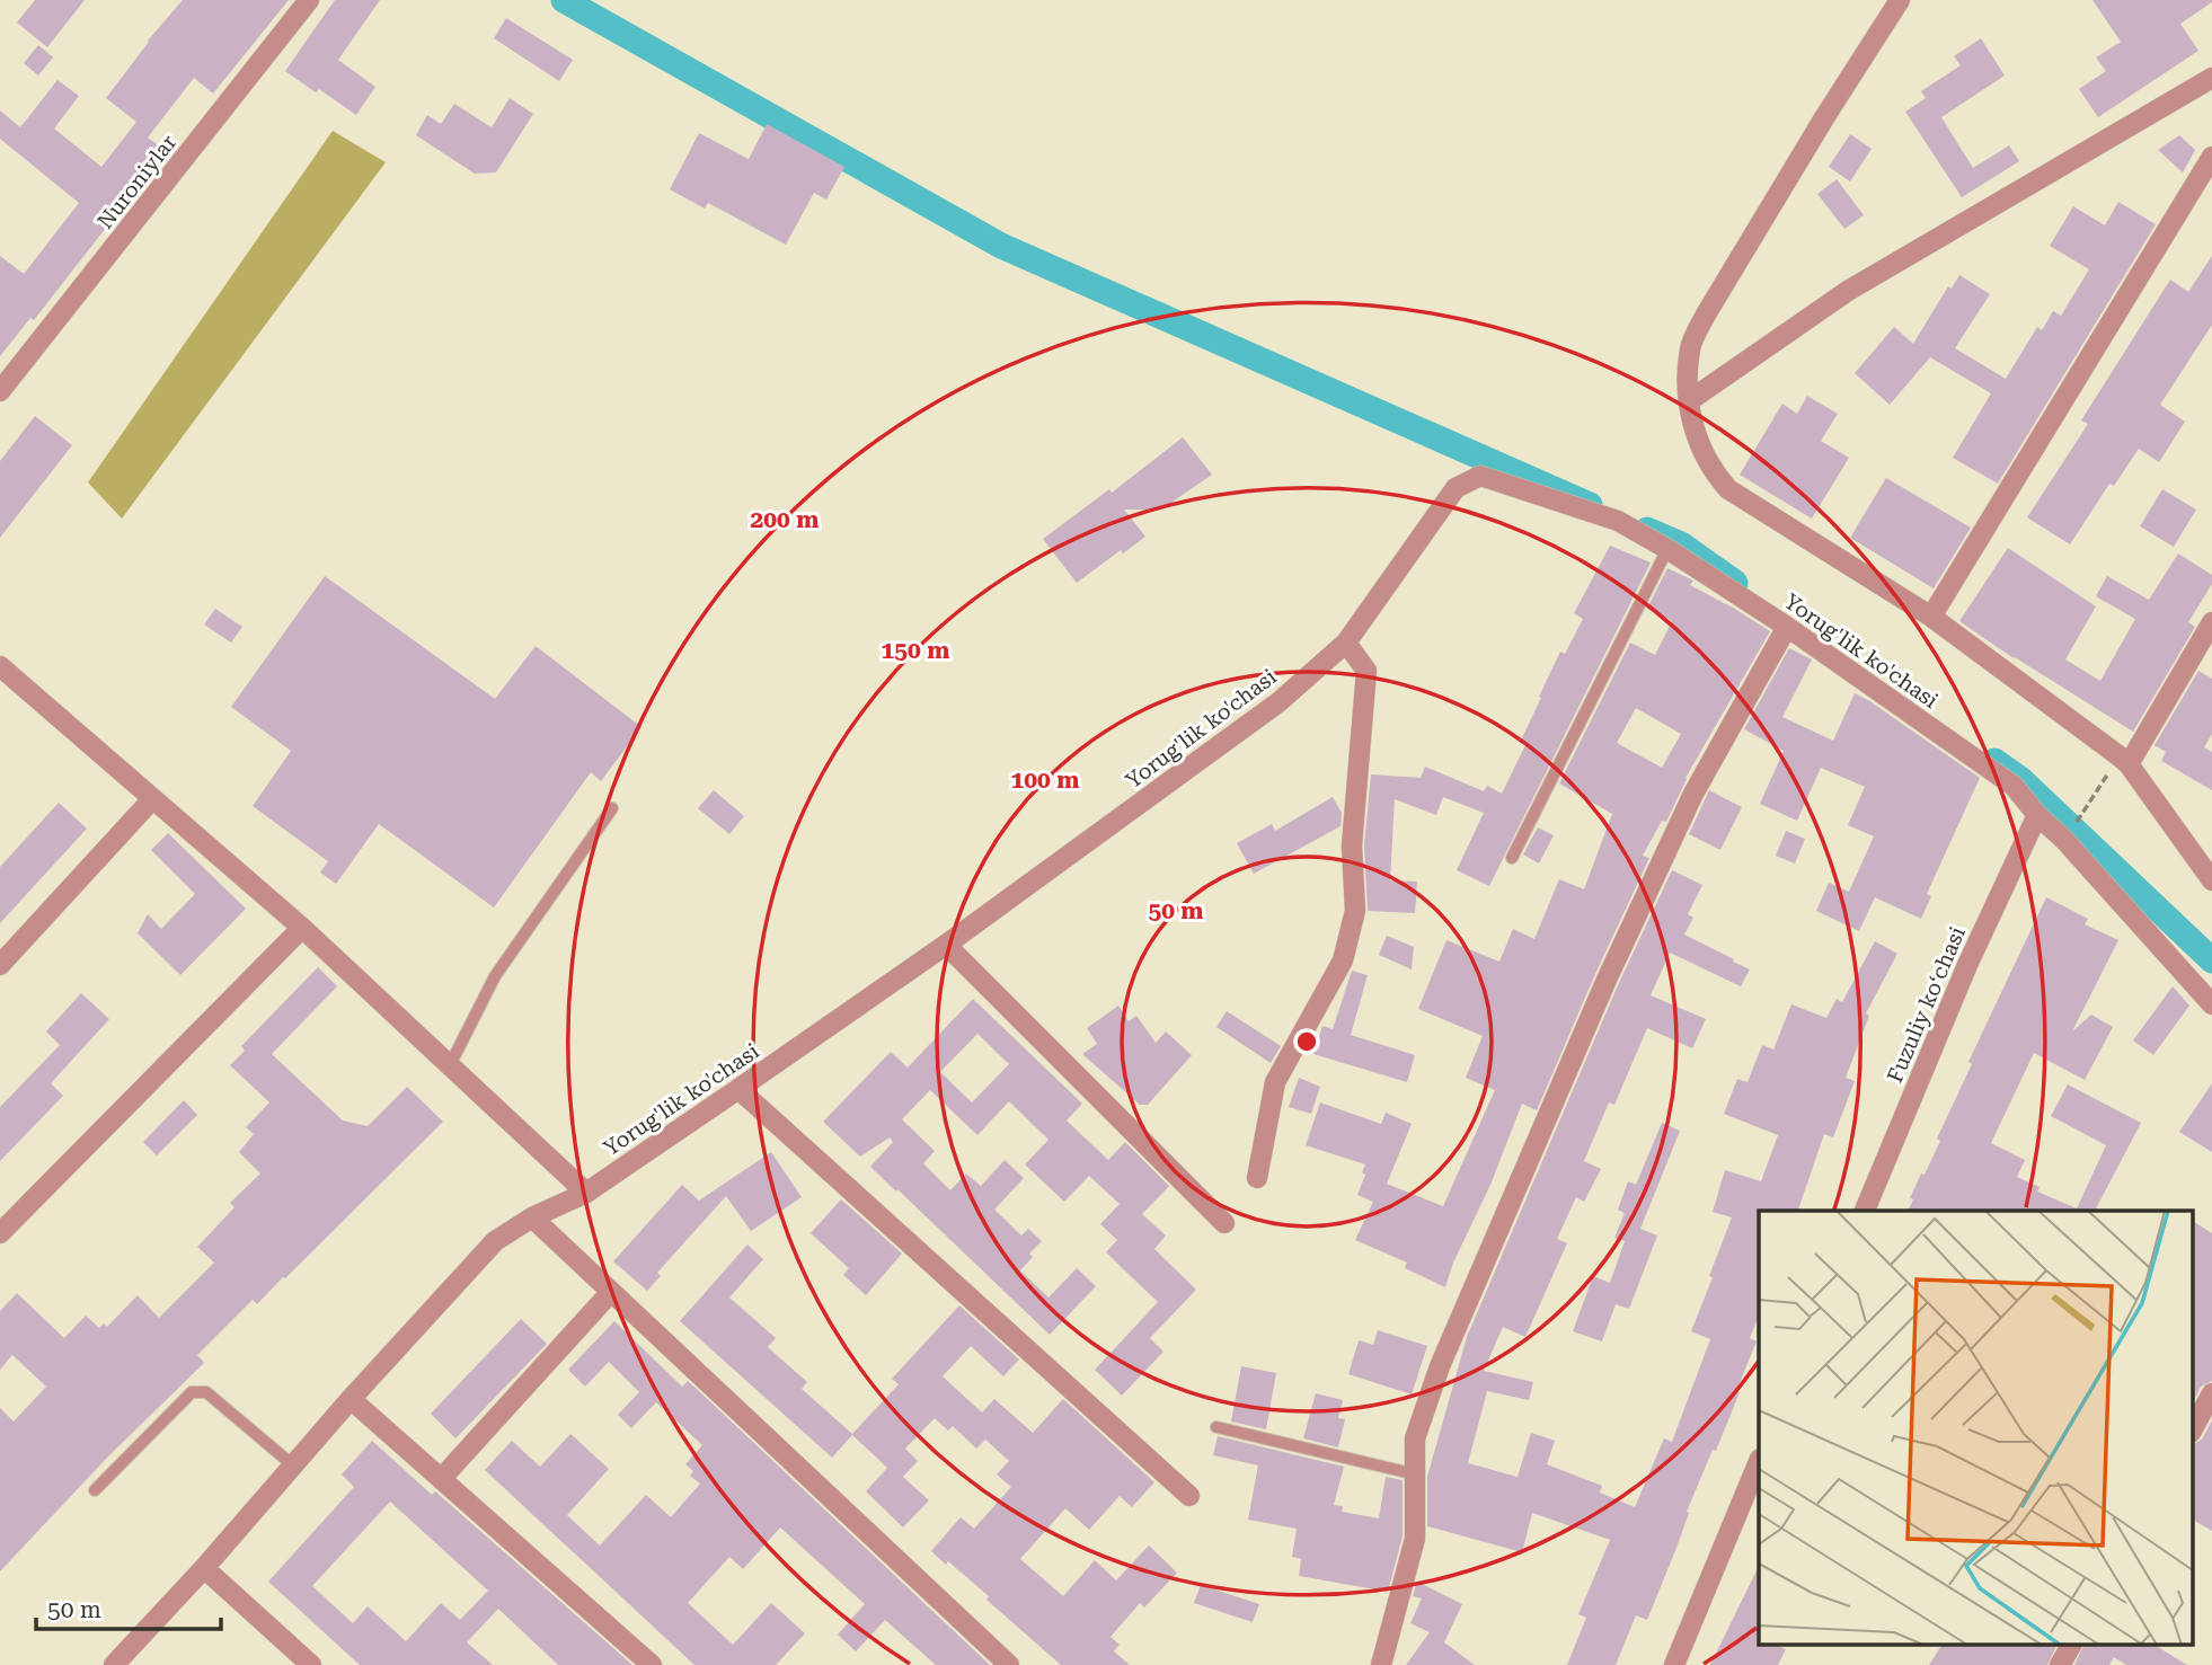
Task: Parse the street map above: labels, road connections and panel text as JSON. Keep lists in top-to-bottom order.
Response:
{
  "streets": {
    "street": ["Nuroniylar", "Yorug'lik ko'chasi", "Fuzuliy koʻchasi"]
  },
  "crossings": [
    ["Yorug'lik ko'chasi", "Fuzuliy koʻchasi"]
  ],
  "scale_bar": "50 m",
  "rings": [
    "200 m",
    "150 m",
    "100 m",
    "50 m"
  ]
}
